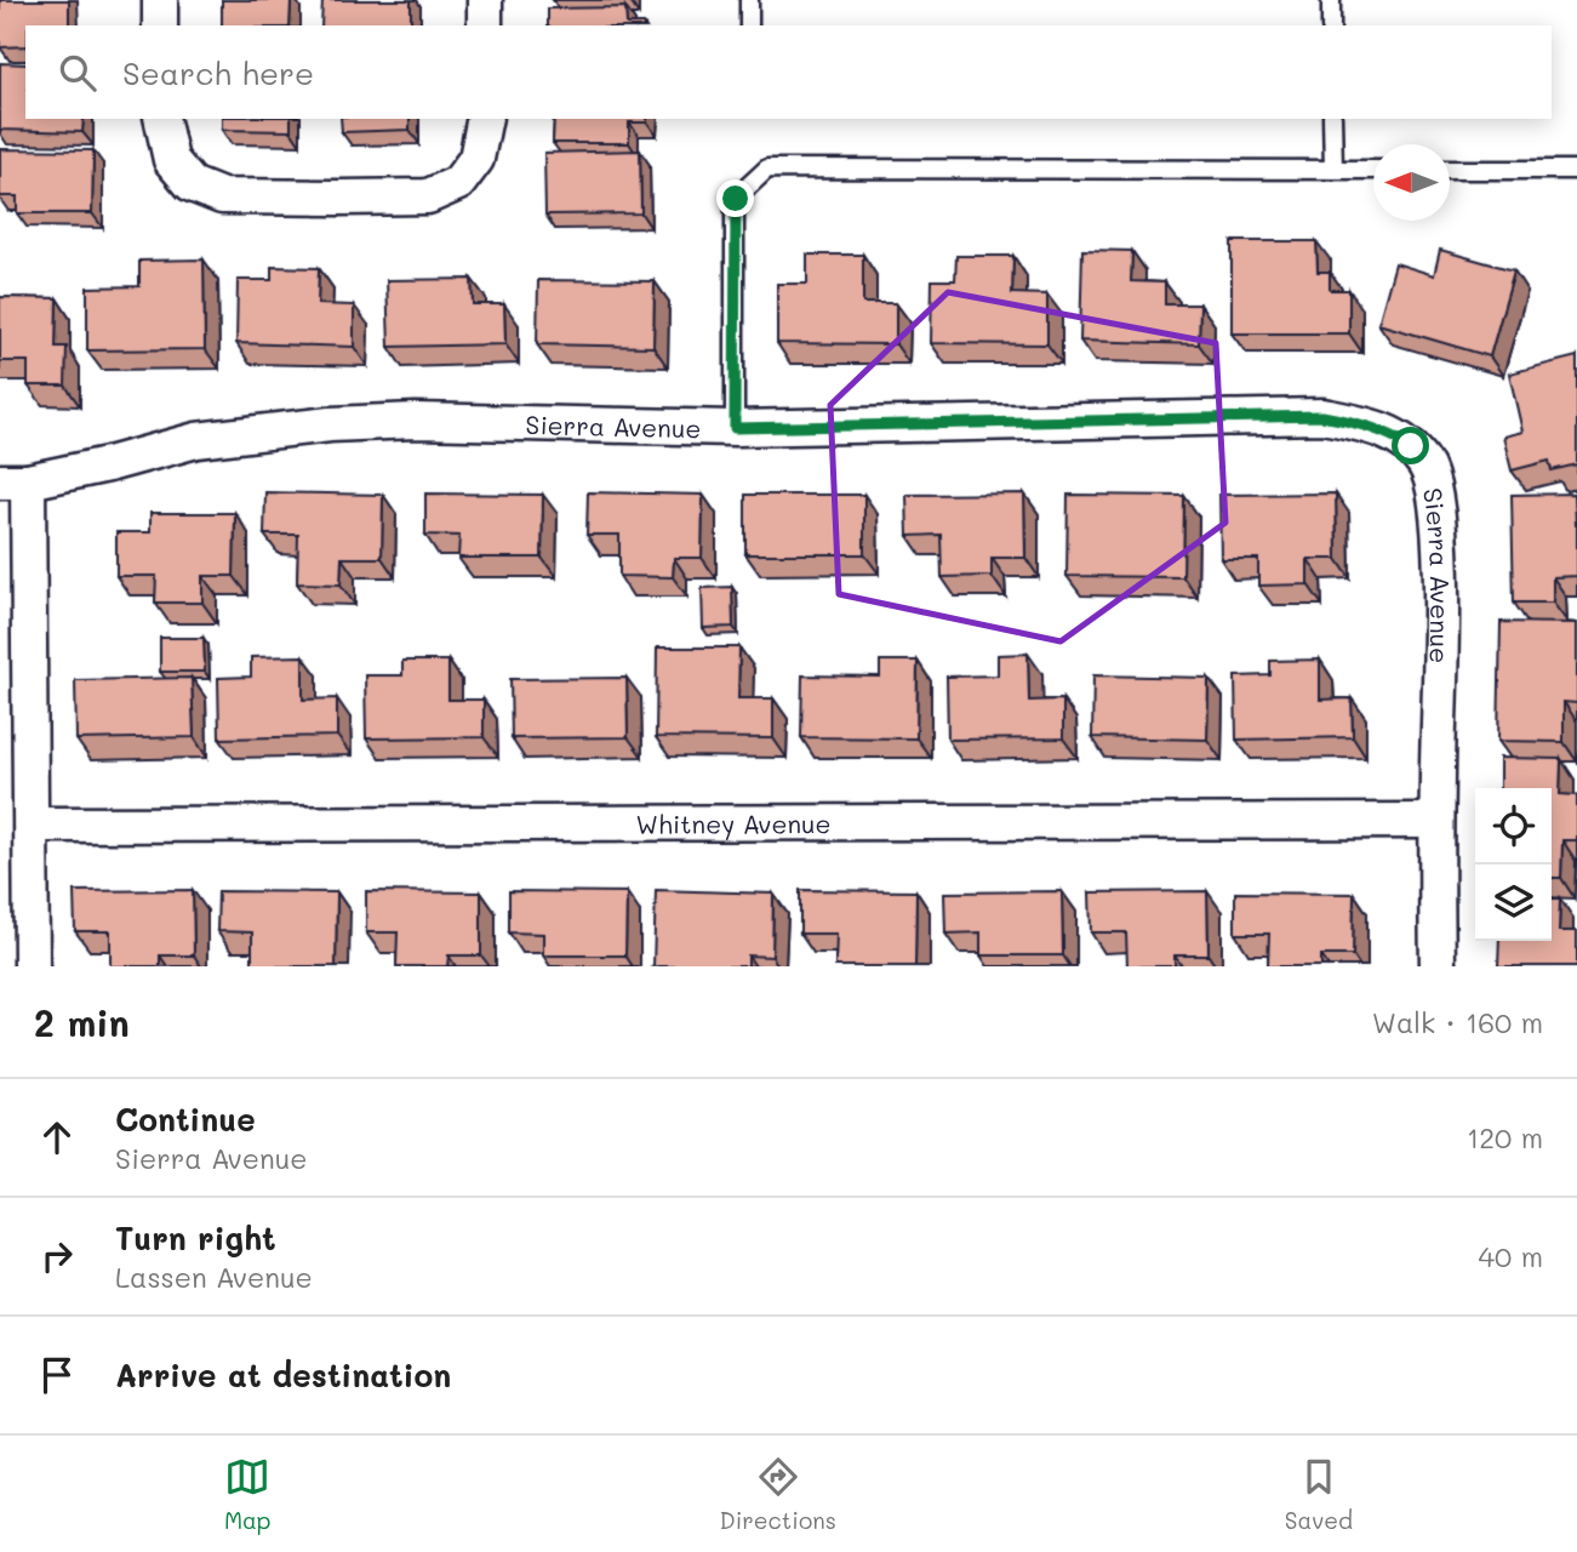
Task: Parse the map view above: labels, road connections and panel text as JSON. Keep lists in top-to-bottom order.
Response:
{
  "streets": {
    "street": ["Sierra Avenue", "Whitney Avenue"]
  },
  "crossings": [
    ["Sierra Avenue", "Whitney Avenue"]
  ],
  "north": "left",
  "page": {
    "search": "Search here",
    "heading": ["2 min", "Walk · 160 m"],
    "list": [
      ["Continue", "Sierra Avenue", "120 m"],
      ["Turn right", "Lassen Avenue", "40 m"],
      "Arrive at destination"
    ],
    "nav": ["Map", "Directions", "Saved"]
  }
}
